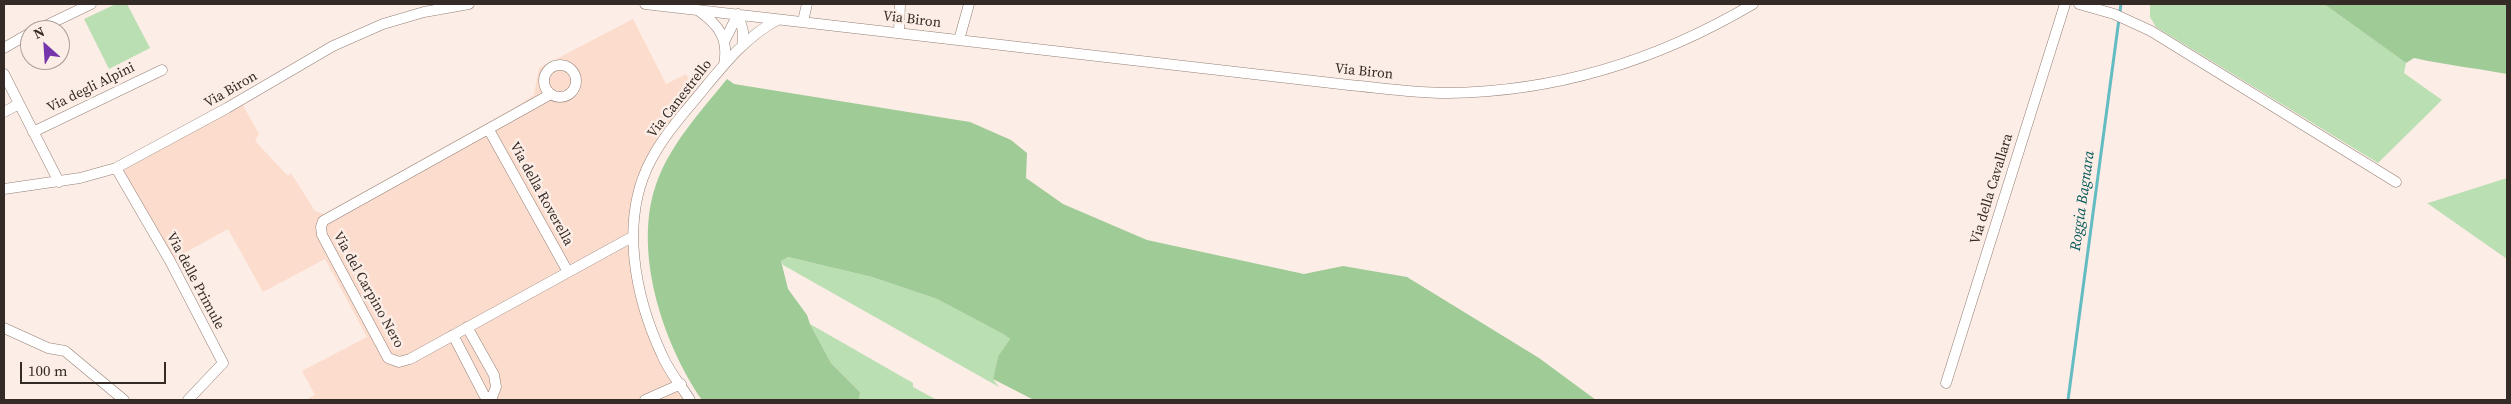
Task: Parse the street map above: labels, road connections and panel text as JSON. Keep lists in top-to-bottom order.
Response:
{
  "streets": {
    "street": [
      "Via Biron",
      "Via degli Alpini",
      "Via Canestrello",
      "Via della Cavallara",
      "Via della Roverella",
      "Via delle Primule",
      "Via del Carpino Nero"
    ]
  },
  "crossings": [
    ["Via Biron", "Via Canestrello"],
    ["Via Biron", "Via delle Primule"],
    ["Via Canestrello", "Via del Carpino Nero"],
    ["Via della Roverella", "Via del Carpino Nero"]
  ],
  "water": ["Roggia Bagnara"],
  "scale_bar": "100 m",
  "north": "top left"
}
